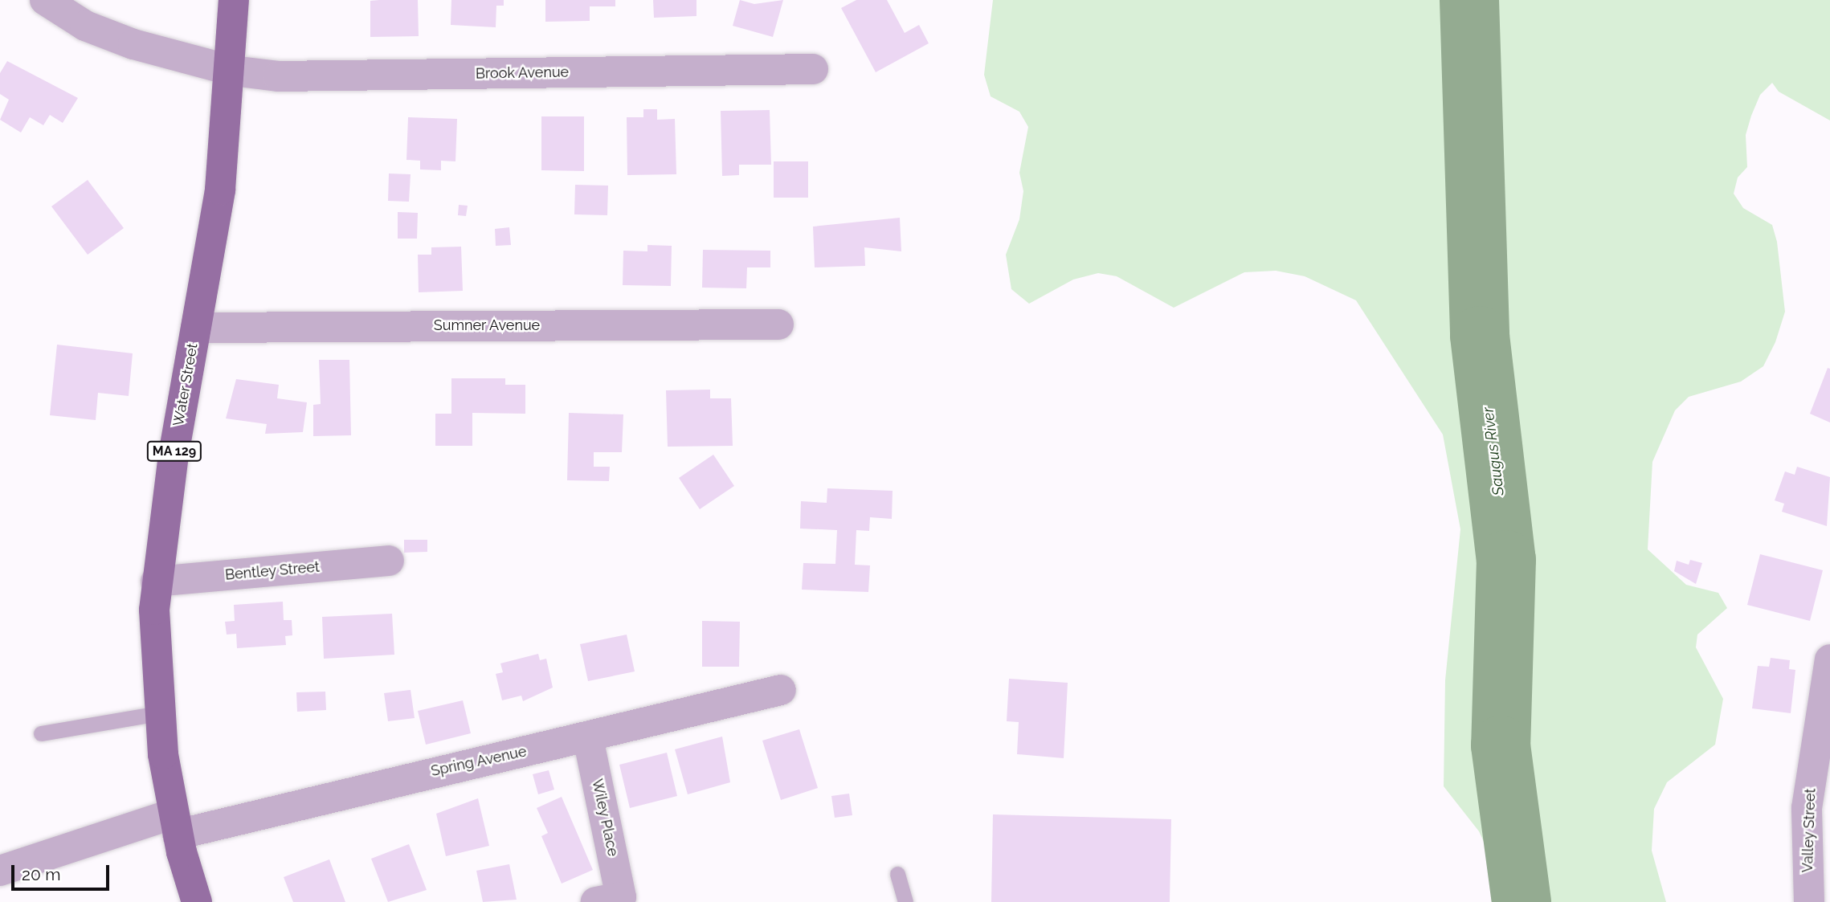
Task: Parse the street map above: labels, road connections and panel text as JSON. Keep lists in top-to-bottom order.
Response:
{
  "streets": {
    "main road": ["Water Street", "MA 129"],
    "street": [
      "Brook Avenue",
      "Sumner Avenue",
      "Bentley Street",
      "Spring Avenue",
      "Wiley Place",
      "Valley Street"
    ]
  },
  "crossings": [
    ["Brook Avenue", "Water Street"],
    ["Sumner Avenue", "Water Street"],
    ["Water Street", "Bentley Street"],
    ["Water Street", "Spring Avenue"],
    ["Spring Avenue", "Wiley Place"]
  ],
  "water": ["Saugus River"],
  "scale_bar": "20 m"
}
